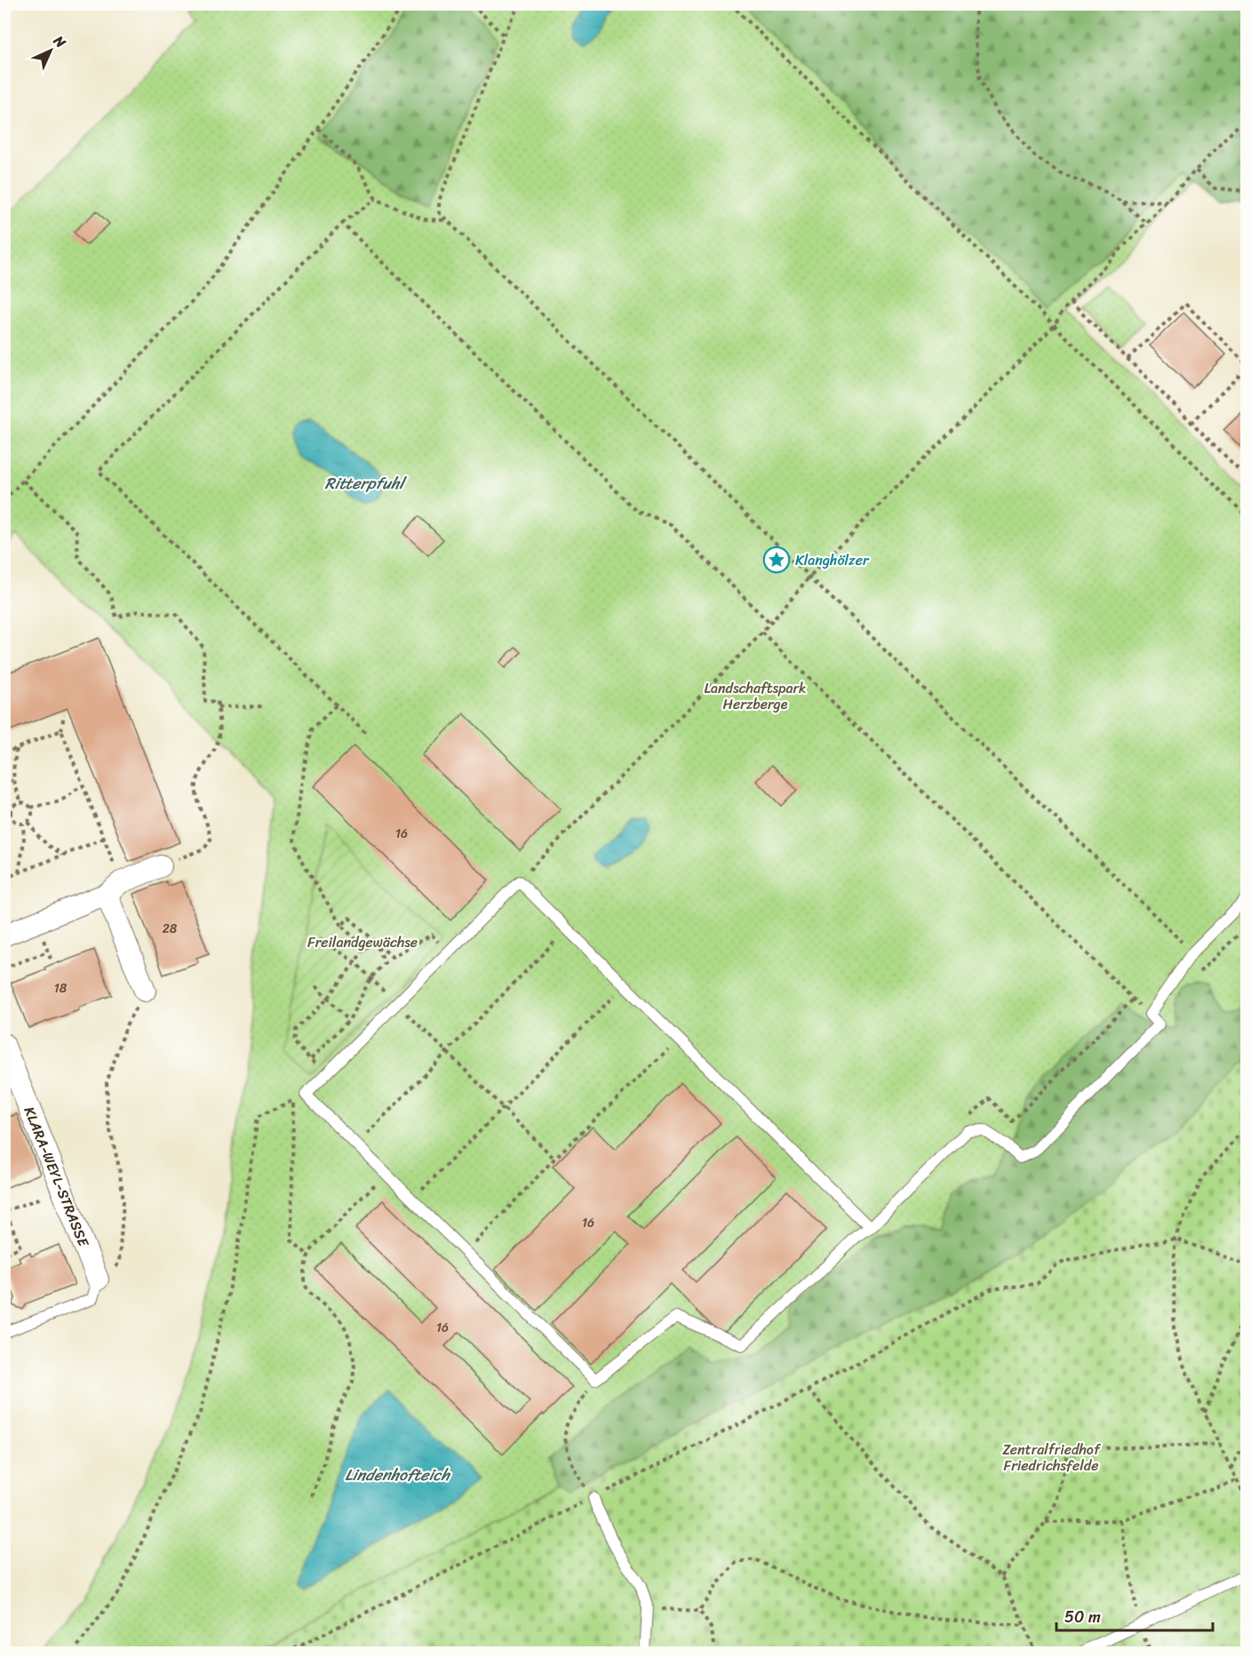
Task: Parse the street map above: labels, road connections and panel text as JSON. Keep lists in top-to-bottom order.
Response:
{
  "streets": {
    "street": ["KLARA-WEYL-STRASSE"]
  },
  "water": ["Ritterpfuhl", "Lindenhofteich"],
  "parks": ["Landschaftspark Herzberge", "Freilandgewächse", "Zentralfriedhof Friedrichsfelde"],
  "places": {
    "place": ["Klanghölzer"]
  },
  "house_numbers": [
    "16",
    "28",
    "18",
    "16",
    "16"
  ],
  "scale_bar": "50 m",
  "north": "top right"
}
